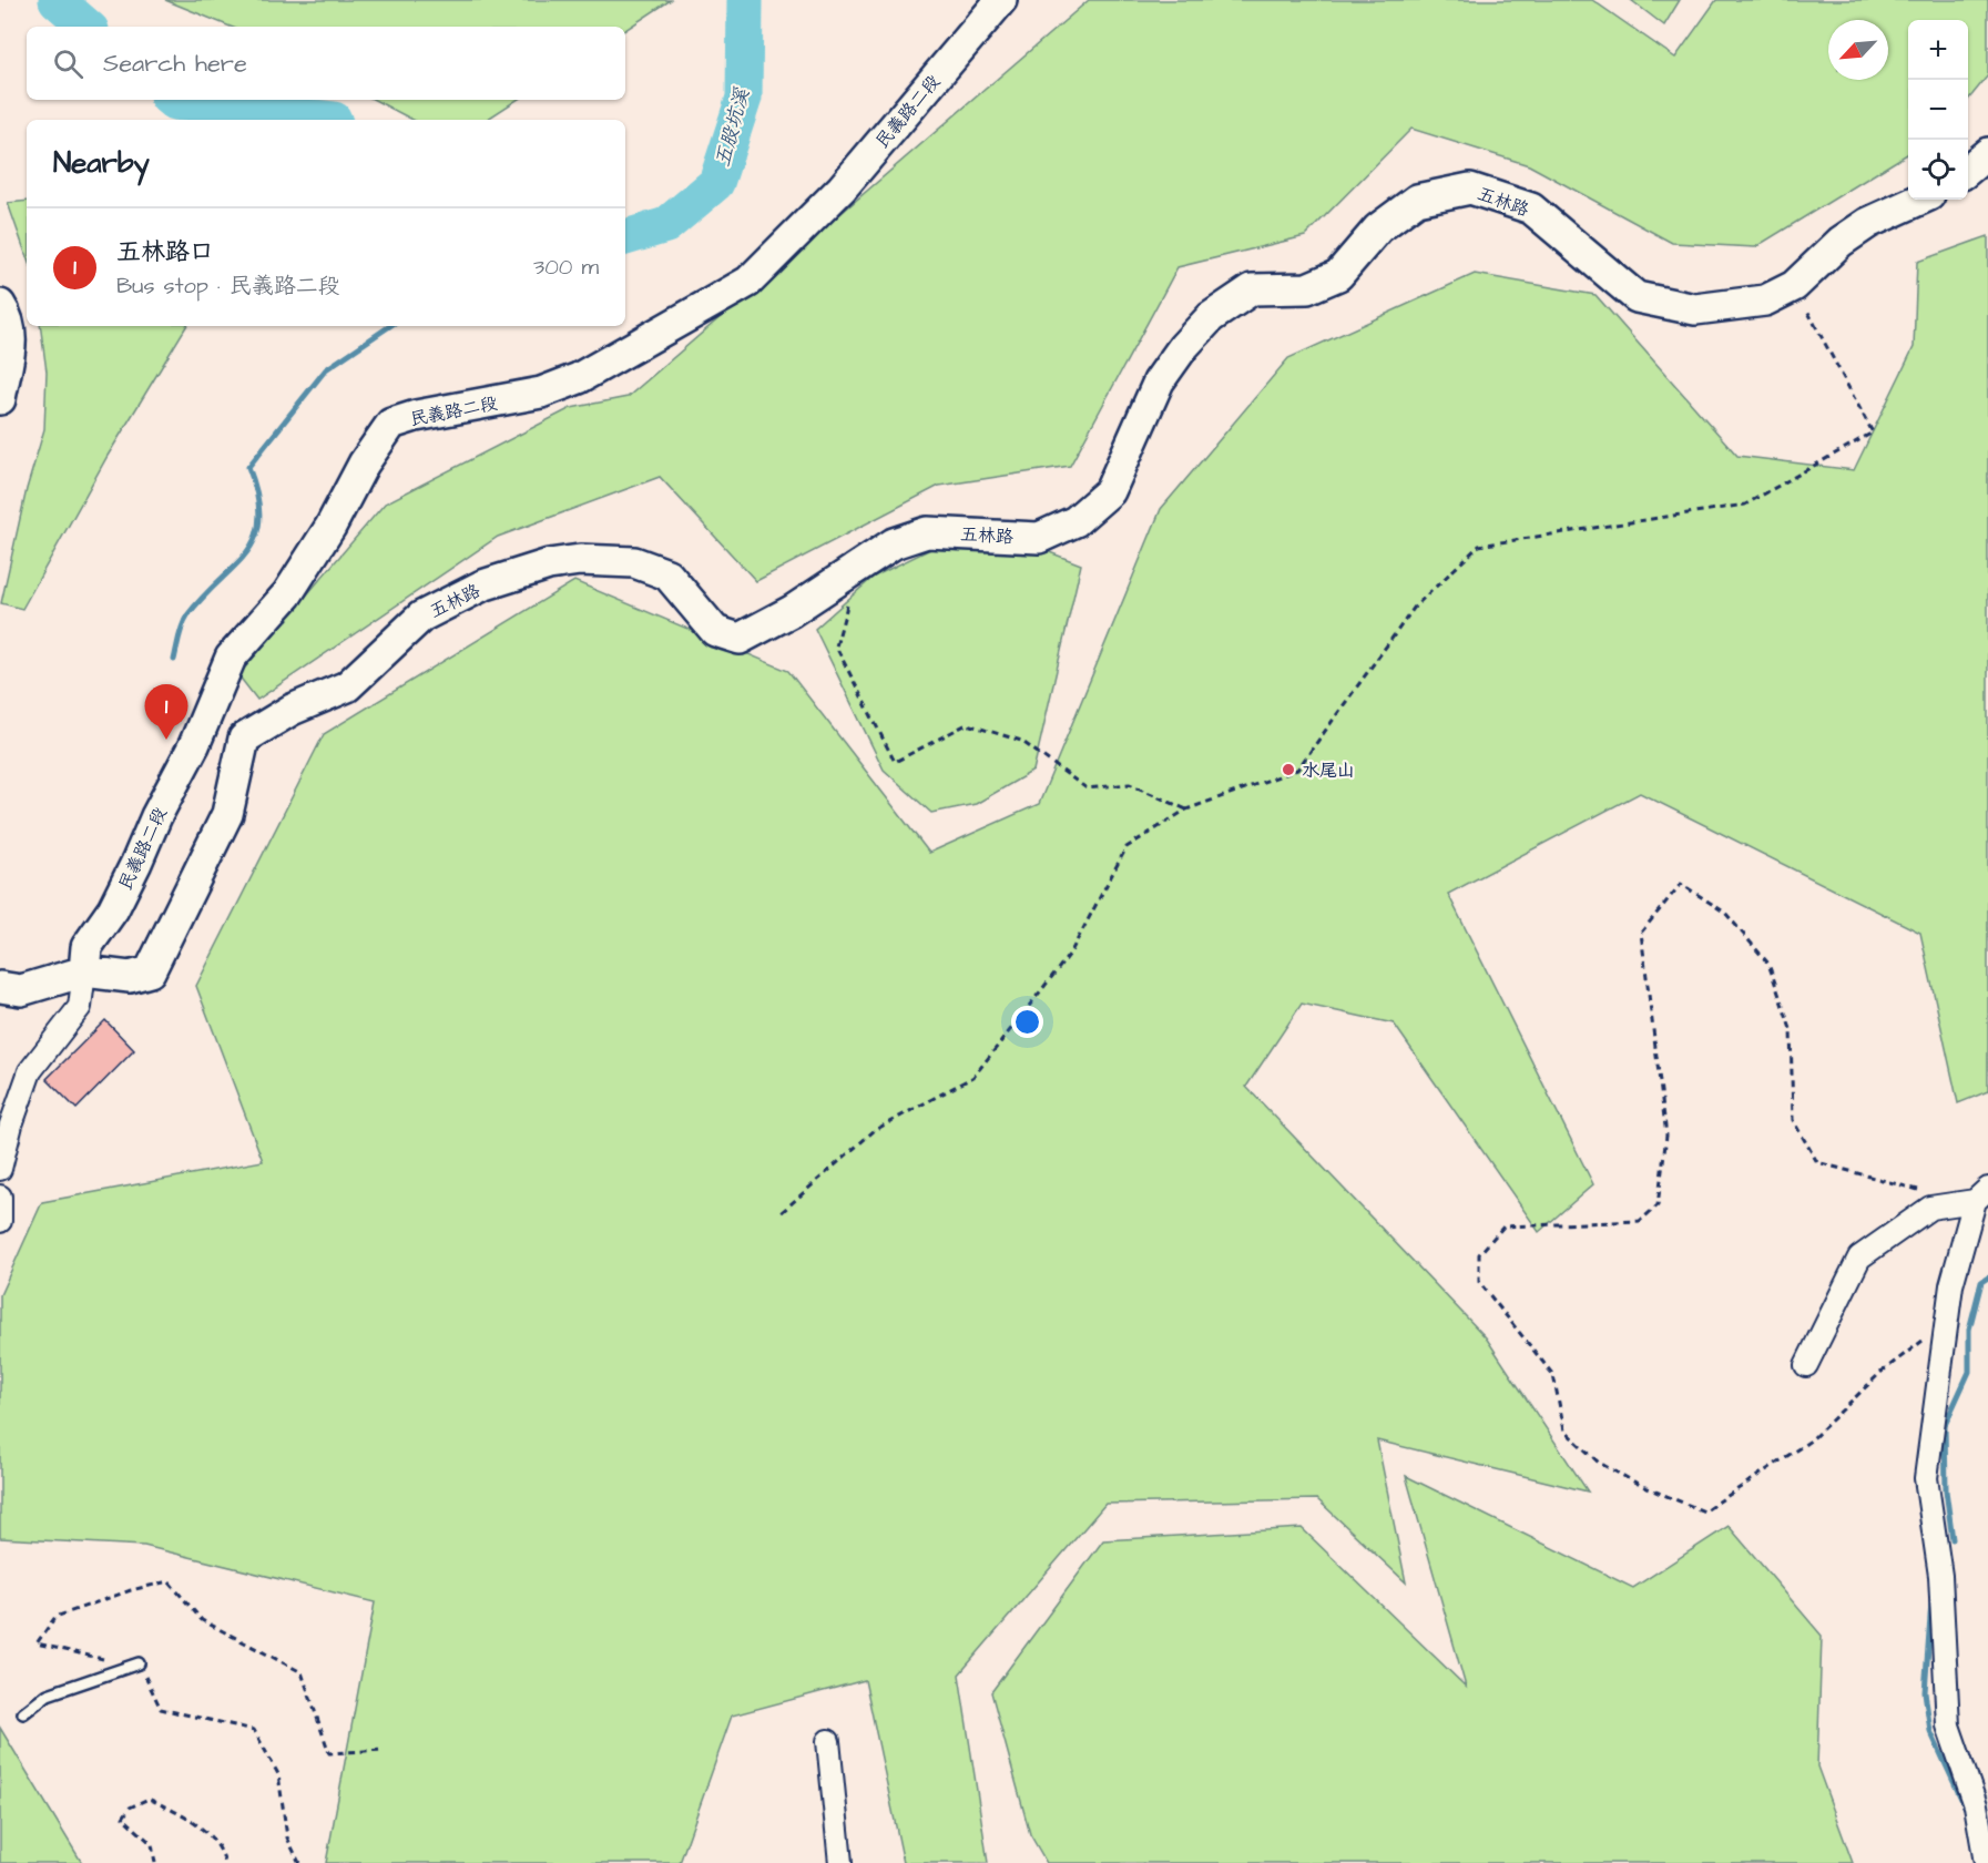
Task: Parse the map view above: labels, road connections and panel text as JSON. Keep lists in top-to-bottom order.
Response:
{
  "streets": {
    "main road": ["民義路二段", "五林路"]
  },
  "crossings": [
    ["民義路二段", "五林路"]
  ],
  "water": ["五股坑溪"],
  "places": ["水尾山"],
  "north": "bottom left",
  "page": {
    "map_buttons": ["+", "−"],
    "search": "Search here",
    "heading": "Nearby",
    "list": [
      {
        "mark": "1",
        "name": "五林路口",
        "note": "Bus stop · 民義路二段",
        "value": "300 m"
      }
    ],
    "pins": "1"
  }
}
